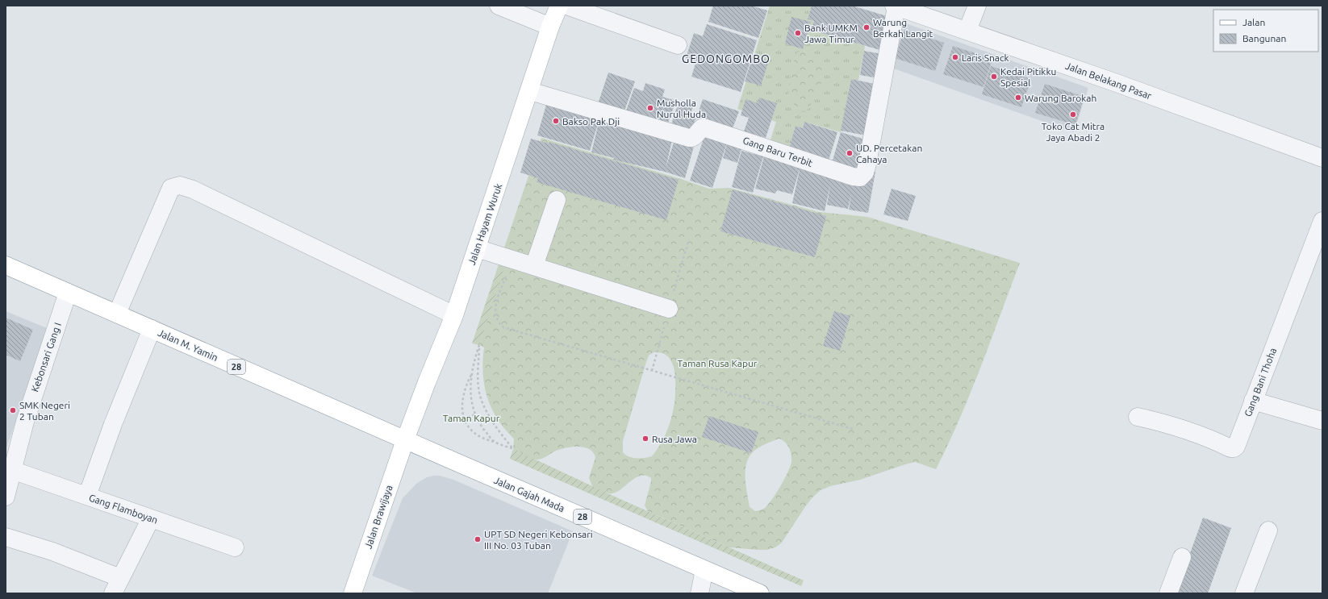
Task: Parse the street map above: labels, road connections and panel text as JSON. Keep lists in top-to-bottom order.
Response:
{
  "streets": {
    "main road": [
      "Jalan Hayam Wuruk",
      "Jalan M. Yamin",
      "28",
      "Jalan Gajah Mada",
      "Jalan Brawijaya"
    ],
    "street": [
      "Jalan Belakang Pasar",
      "Gang Baru Terbit",
      "Kebonsari Gang I",
      "Gang Bani Thoha",
      "Gang Flamboyan"
    ]
  },
  "crossings": [
    ["Jalan Belakang Pasar", "Gang Baru Terbit"],
    ["Gang Baru Terbit", "Jalan Hayam Wuruk"],
    ["Jalan Hayam Wuruk", "Jalan M. Yamin"],
    ["Jalan Hayam Wuruk", "Jalan Gajah Mada"],
    ["Jalan Hayam Wuruk", "Jalan Brawijaya"],
    ["Jalan M. Yamin", "Kebonsari Gang I"],
    ["Jalan M. Yamin", "Jalan Gajah Mada"],
    ["Jalan M. Yamin", "Jalan Brawijaya"],
    ["Kebonsari Gang I", "Gang Flamboyan"],
    ["Jalan Gajah Mada", "Jalan Brawijaya"]
  ],
  "districts": ["GEDONGOMBO"],
  "parks": ["Taman Rusa Kapur", "Taman Kapur"],
  "places": [
    "Warung Berkah Langit",
    "Bank UMKM Jawa Timur",
    "Laris Snack",
    "Kedai Pitikku Spesial",
    "Warung Barokah",
    "Musholla Nurul Huda",
    "Toko Cat Mitra Jaya Abadi 2",
    "Bakso Pak Dji",
    "UD. Percetakan Cahaya",
    "SMK Negeri 2 Tuban",
    "Rusa Jawa",
    "UPT SD Negeri Kebonsari III No. 03 Tuban"
  ],
  "legend": ["Jalan", "Bangunan"]
}
